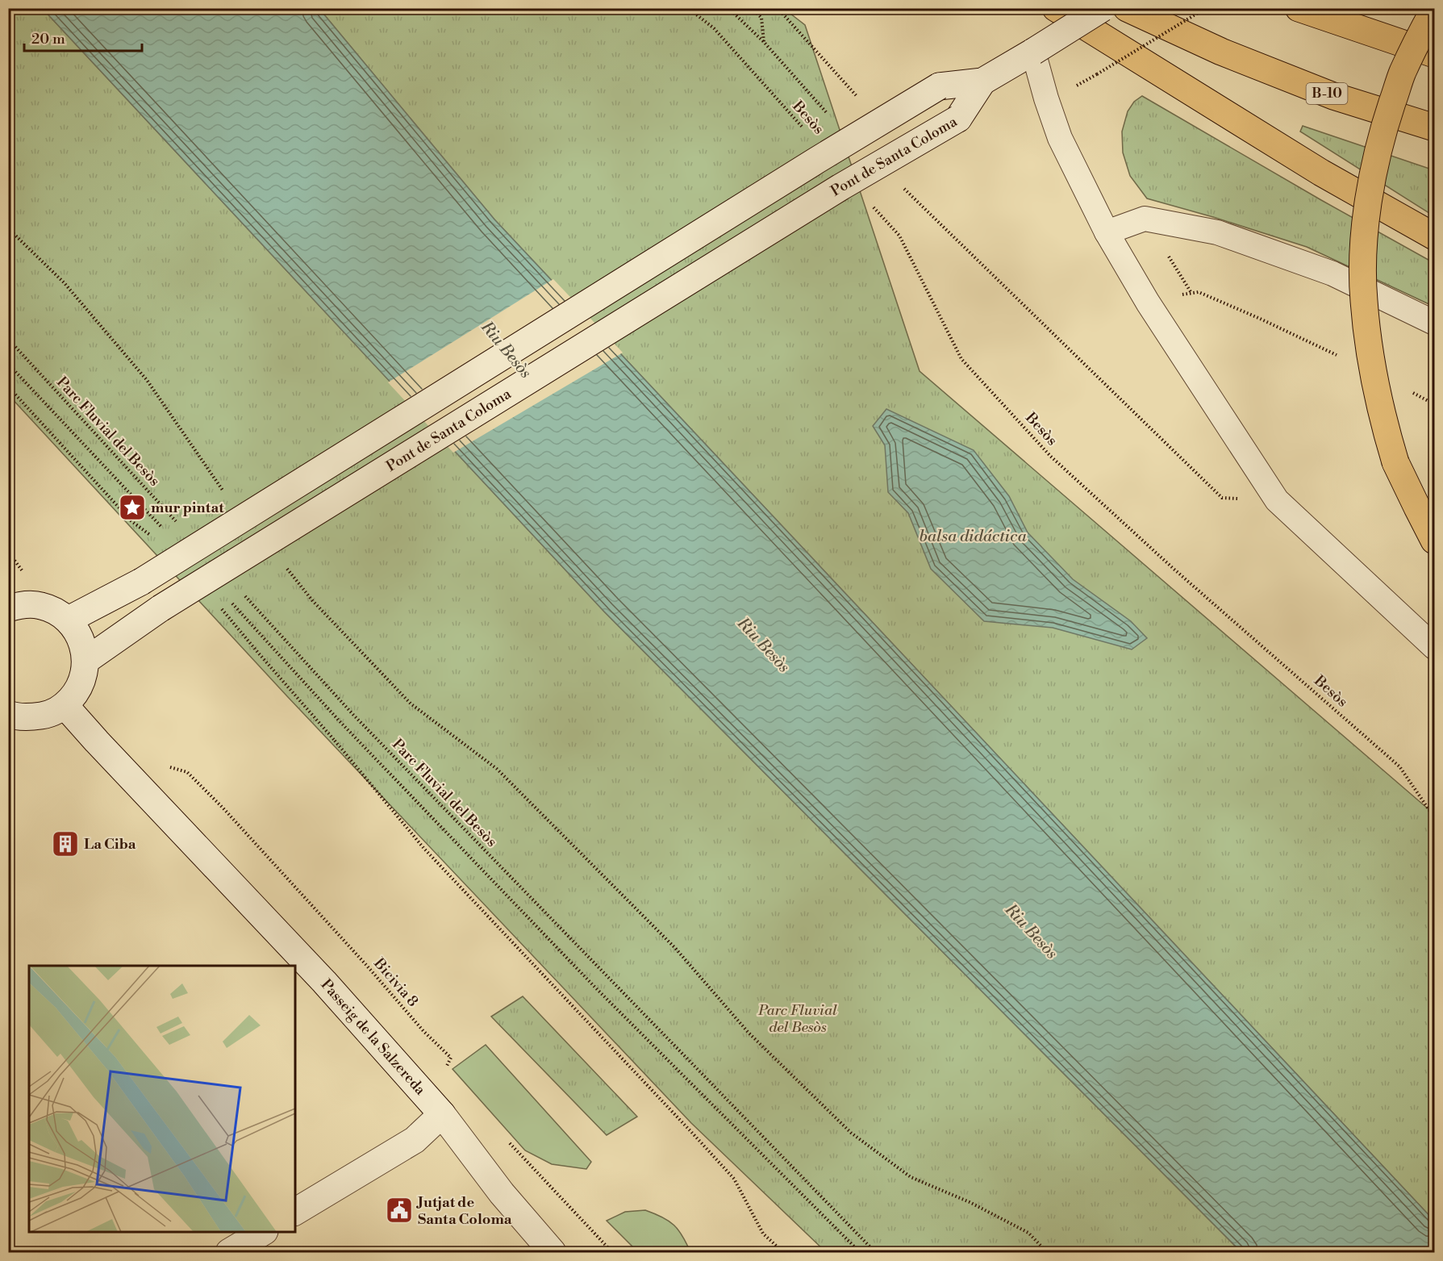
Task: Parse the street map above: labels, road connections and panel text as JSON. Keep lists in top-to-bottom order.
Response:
{
  "streets": {
    "highway": ["B-10"],
    "street": ["Pont de Santa Coloma", "Passeig de la Salzereda"],
    "path": ["Besòs", "Parc Fluvial del Besòs", "Bicivia 8"]
  },
  "water": ["Riu Besòs", "balsa didáctica"],
  "parks": ["Parc Fluvial del Besòs"],
  "places": {
    "place": ["mur pintat"],
    "building": ["La Ciba"],
    "public building": ["Jutjat de Santa Coloma"]
  },
  "scale_bar": "20 m"
}
